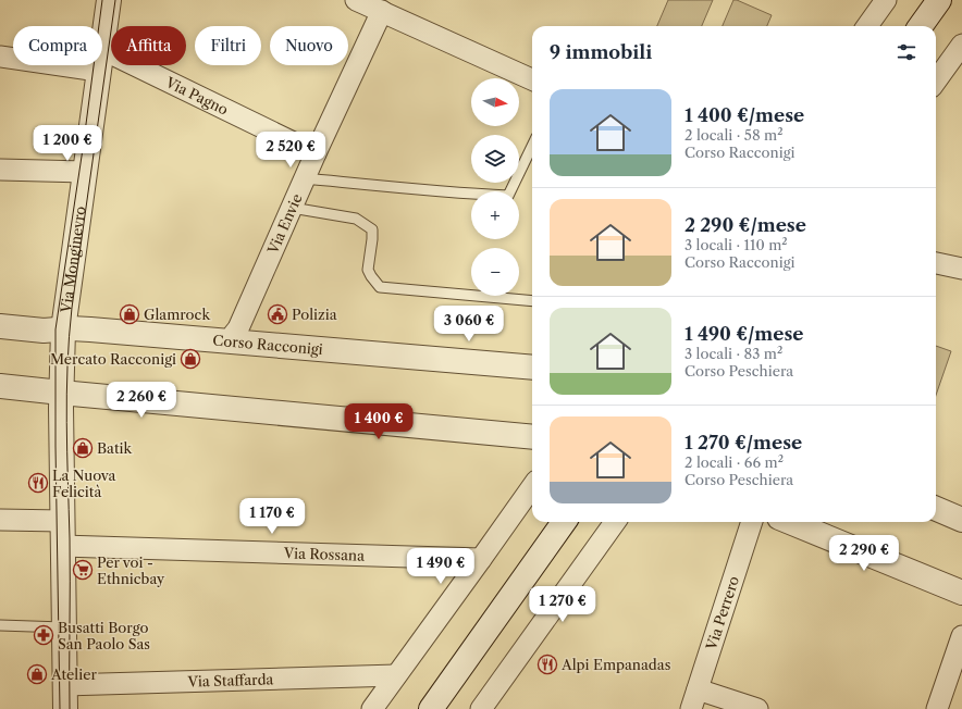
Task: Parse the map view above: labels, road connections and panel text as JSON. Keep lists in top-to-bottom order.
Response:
{
  "streets": {
    "street": [
      "Via Pagno",
      "Via Envie",
      "Via Monginevro",
      "Corso Racconigi",
      "Via Rossana",
      "Via Perrero",
      "Via Staffarda"
    ]
  },
  "crossings": [
    ["Via Pagno", "Via Envie"],
    ["Via Envie", "Corso Racconigi"],
    ["Via Monginevro", "Corso Racconigi"],
    ["Via Monginevro", "Via Rossana"],
    ["Via Monginevro", "Via Staffarda"]
  ],
  "places": {
    "shop": [
      "Glamrock",
      "Mercato Racconigi",
      "Batik",
      "Atelier"
    ],
    "public building": ["Polizia"],
    "restaurant": ["La Nuova Felicità", "Alpi Empanadas"],
    "supermarket": ["Per voi - Ethnicbay"],
    "pharmacy": ["Busatti Borgo San Paolo Sas"]
  },
  "north": "right",
  "page": {
    "chip": [
      "Compra",
      "Affitta",
      "Filtri",
      "Nuovo"
    ],
    "heading": "9 immobili",
    "map_buttons": ["+", "−"],
    "list": [
      {
        "name": "1 400 €/mese",
        "note": "2 locali · 58 m² · Corso Racconigi"
      },
      {
        "name": "2 290 €/mese",
        "note": "3 locali · 110 m² · Corso Racconigi"
      },
      {
        "name": "1 490 €/mese",
        "note": "3 locali · 83 m² · Corso Peschiera"
      },
      {
        "name": "1 270 €/mese",
        "note": "2 locali · 66 m² · Corso Peschiera"
      }
    ],
    "price": [
      "1 200 €",
      "2 520 €",
      "3 060 €",
      "2 260 €",
      "1 400 €",
      "1 170 €",
      "2 290 €",
      "1 490 €",
      "1 270 €"
    ]
  }
}
